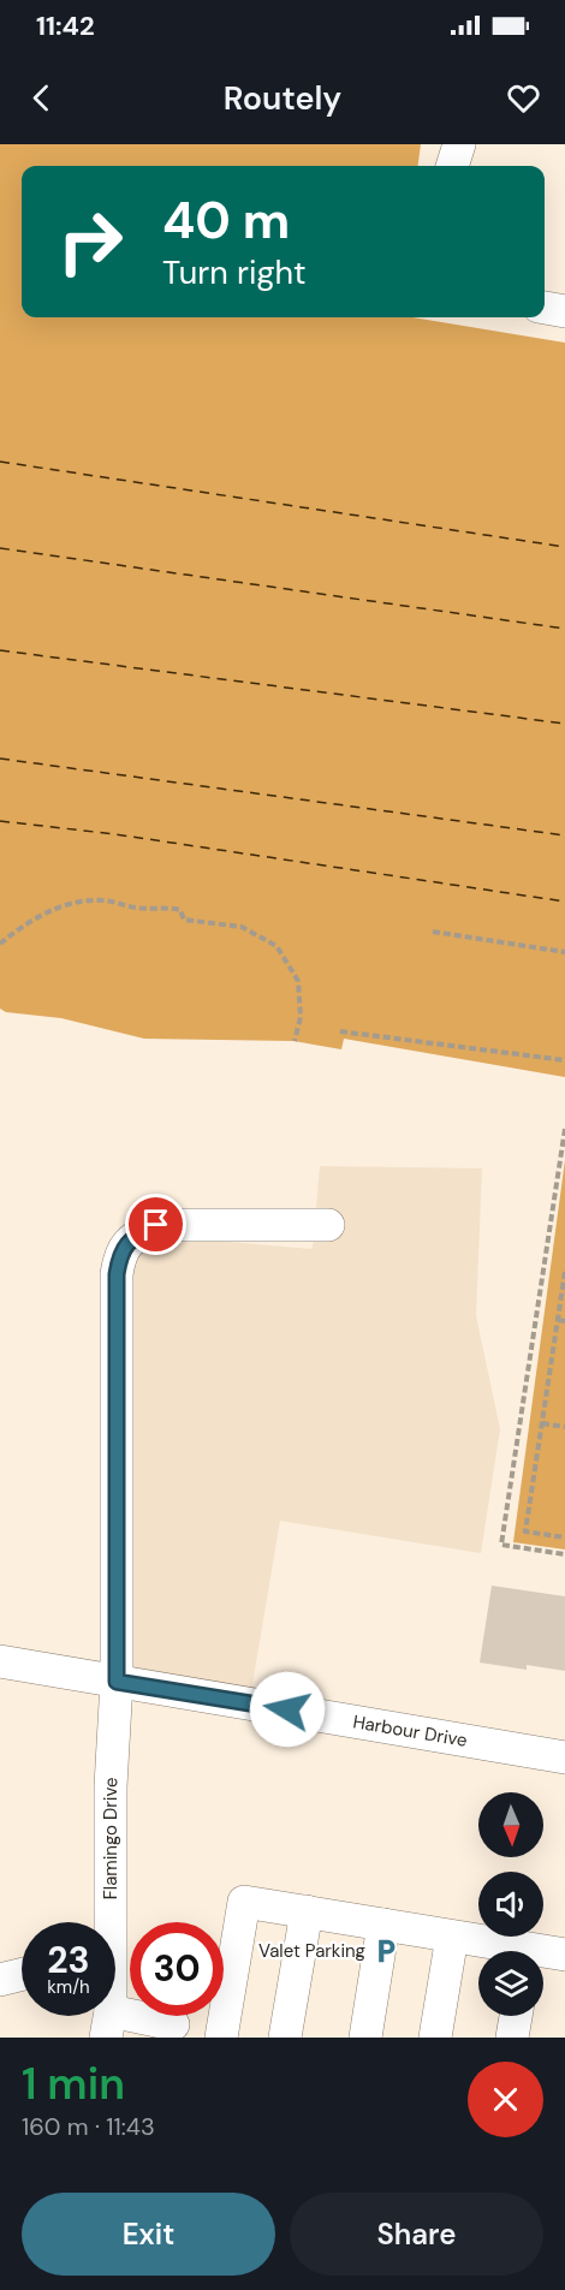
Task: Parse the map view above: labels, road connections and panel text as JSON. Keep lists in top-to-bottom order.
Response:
{
  "streets": {
    "street": ["Harbour Drive", "Flamingo Drive"]
  },
  "crossings": [
    ["Harbour Drive", "Flamingo Drive"]
  ],
  "places": {
    "parking": ["Valet Parking"]
  },
  "north": "bottom",
  "page": {
    "status": "11:42",
    "header": "Routely",
    "turn": ["40 m", "Turn right"],
    "speed": "23 km/h",
    "limit": "30",
    "heading": ["1 min", "160 m · 11:43"],
    "buttons": ["Exit", "Share"]
  }
}
